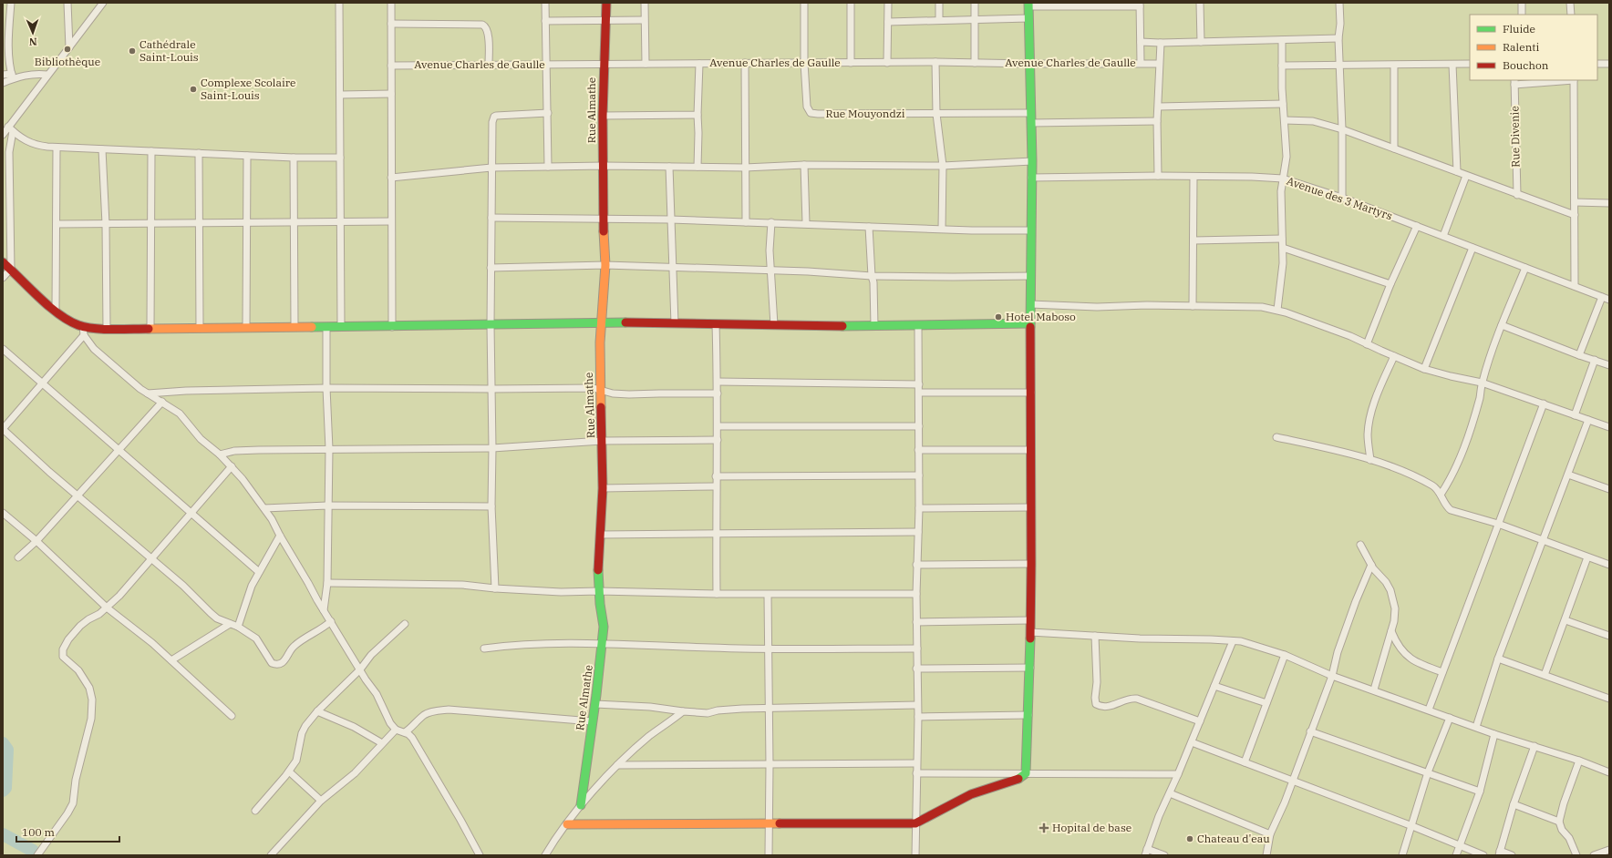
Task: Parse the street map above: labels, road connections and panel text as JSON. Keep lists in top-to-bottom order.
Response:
{
  "streets": {
    "street": [
      "Avenue Charles de Gaulle",
      "Rue Almathe",
      "Rue Mouyondzi",
      "Rue Divenie",
      "Avenue des 3 Martyrs"
    ]
  },
  "crossings": [
    ["Avenue Charles de Gaulle", "Rue Almathe"],
    ["Avenue Charles de Gaulle", "Rue Mouyondzi"]
  ],
  "places": {
    "other": [
      "Bibliothèque",
      "Cathédrale Saint-Louis",
      "Complexe Scolaire Saint-Louis",
      "Hotel Maboso",
      "Chateau d'eau"
    ],
    "health": ["Hopital de base"]
  },
  "legend": ["Fluide", "Ralenti", "Bouchon"],
  "scale_bar": "100 m",
  "north": "bottom"
}
